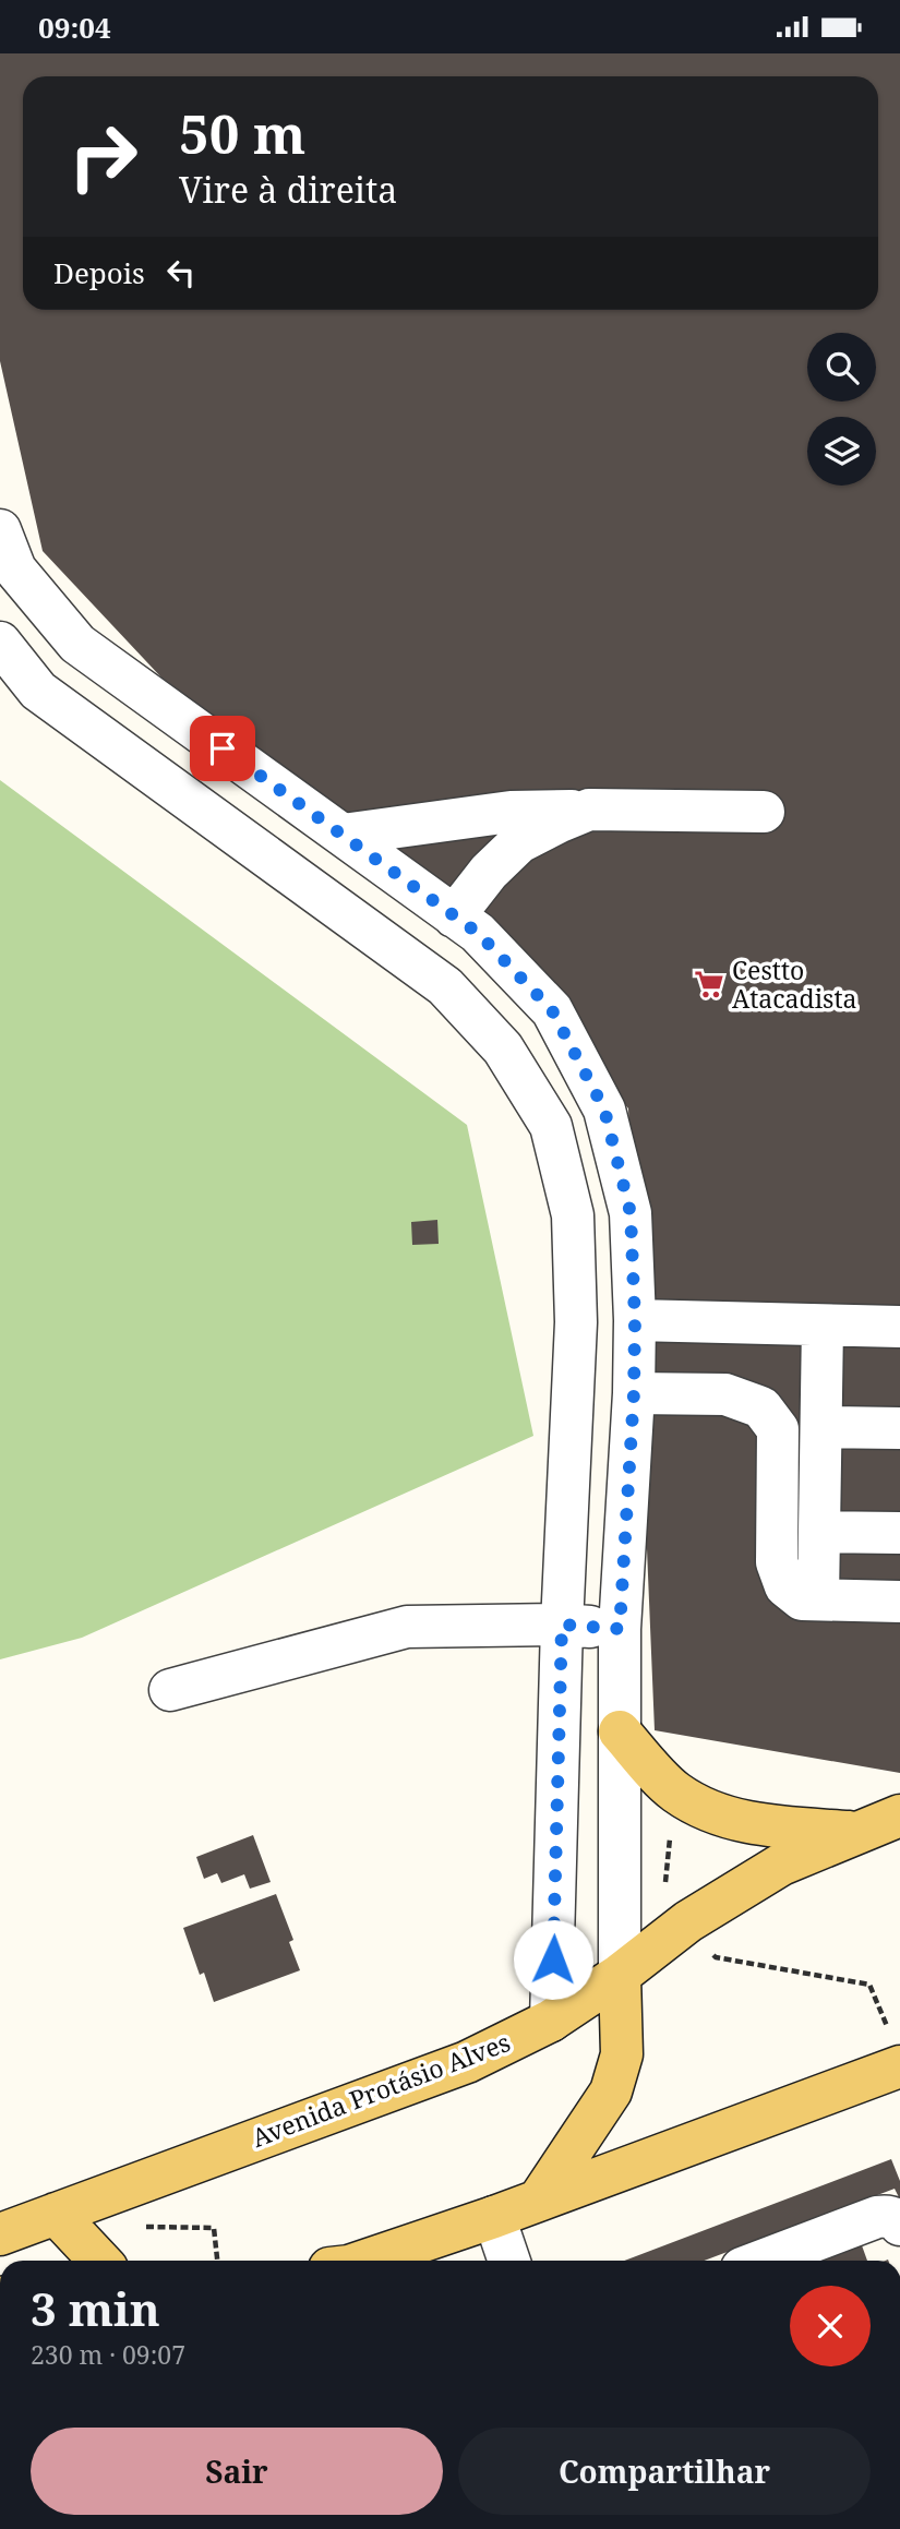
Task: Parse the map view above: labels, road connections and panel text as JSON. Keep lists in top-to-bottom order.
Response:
{
  "streets": {
    "main road": ["Avenida Protásio Alves"]
  },
  "places": {
    "supermarket": ["Cestto Atacadista"]
  },
  "page": {
    "status": "09:04",
    "turn": ["50 m", "Vire à direita"],
    "then": "Depois",
    "heading": ["3 min", "230 m · 09:07"],
    "buttons": ["Sair", "Compartilhar"]
  }
}
